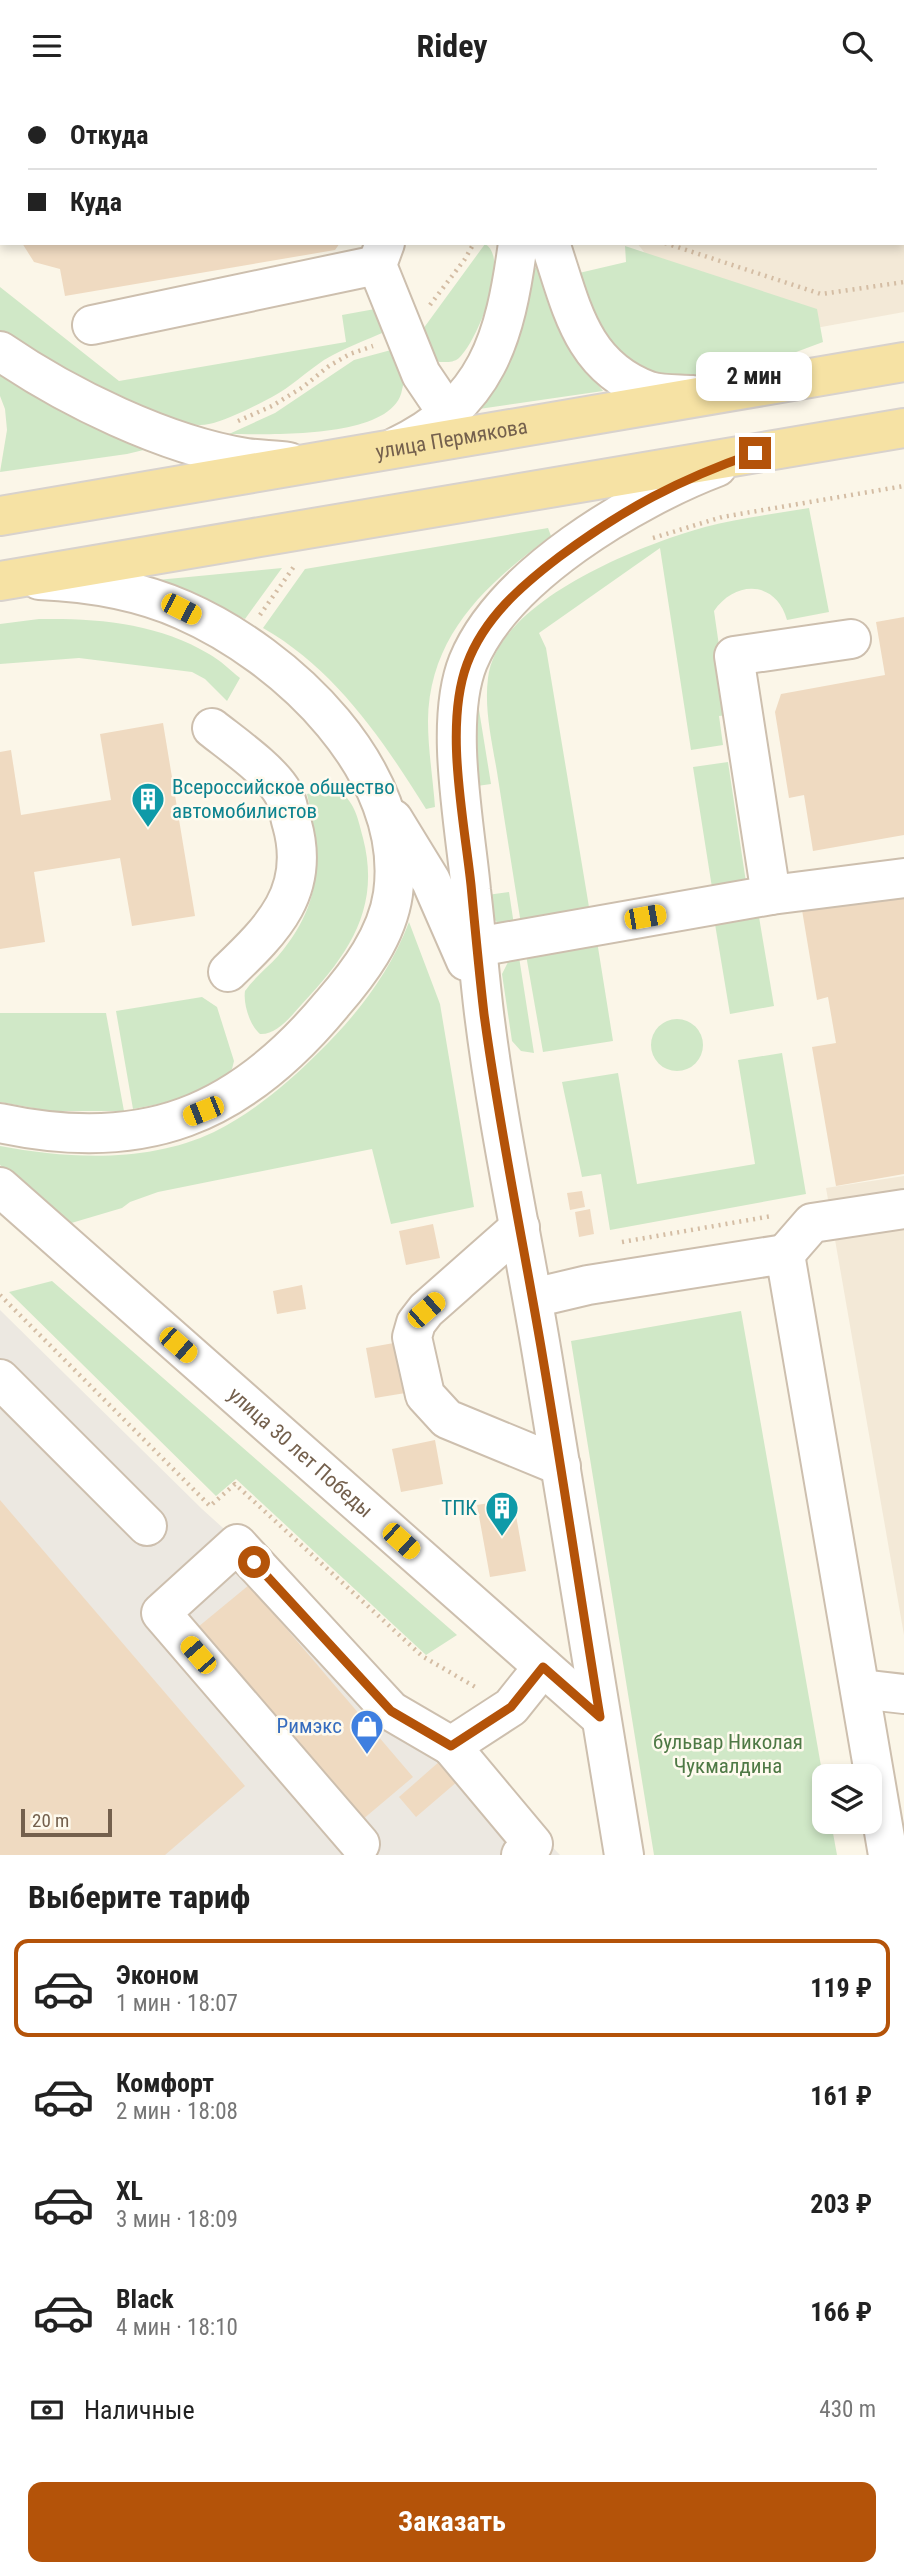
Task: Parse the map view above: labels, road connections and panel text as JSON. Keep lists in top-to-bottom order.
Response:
{
  "streets": {
    "main road": ["улица Пермякова"],
    "street": ["улица 30 лет Победы"]
  },
  "parks": ["бульвар Николая Чукмалдина"],
  "places": {
    "building": ["Всероссийское общество автомобилистов", "ТПК"],
    "shop": ["Римэкс"]
  },
  "scale_bar": "20 m",
  "page": {
    "header": "Ridey",
    "banner": ["Откуда", "Куда"],
    "bubble": "2 мин",
    "scale": "20 m",
    "heading": "Выберите тариф",
    "list": [
      {
        "name": "Эконом",
        "note": "1 мин · 18:07",
        "value": "119 ₽"
      },
      {
        "name": "Комфорт",
        "note": "2 мин · 18:08",
        "value": "161 ₽"
      },
      {
        "name": "XL",
        "note": "3 мин · 18:09",
        "value": "203 ₽"
      },
      {
        "name": "Black",
        "note": "4 мин · 18:10",
        "value": "166 ₽"
      }
    ],
    "pay": ["Наличные", "430 m"],
    "buttons": "Заказать"
  }
}
